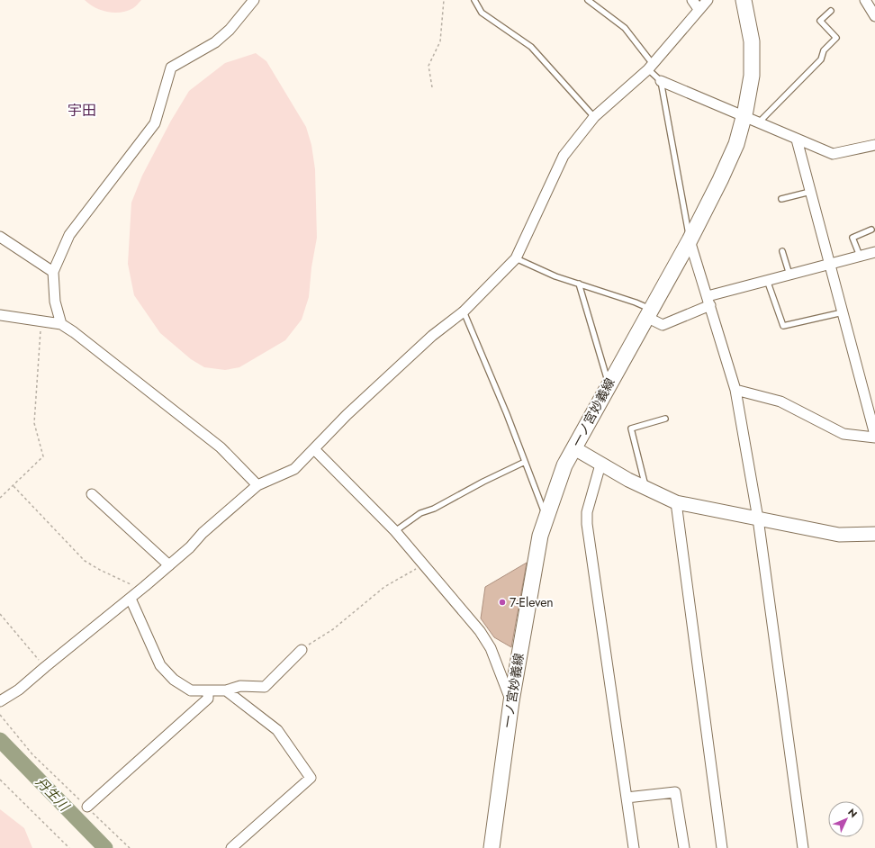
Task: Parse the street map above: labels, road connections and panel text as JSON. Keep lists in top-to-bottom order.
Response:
{
  "streets": {
    "main road": ["一ノ宮妙義線"]
  },
  "districts": ["宇田"],
  "water": ["丹生川"],
  "places": ["7-Eleven"],
  "north": "top right"
}
